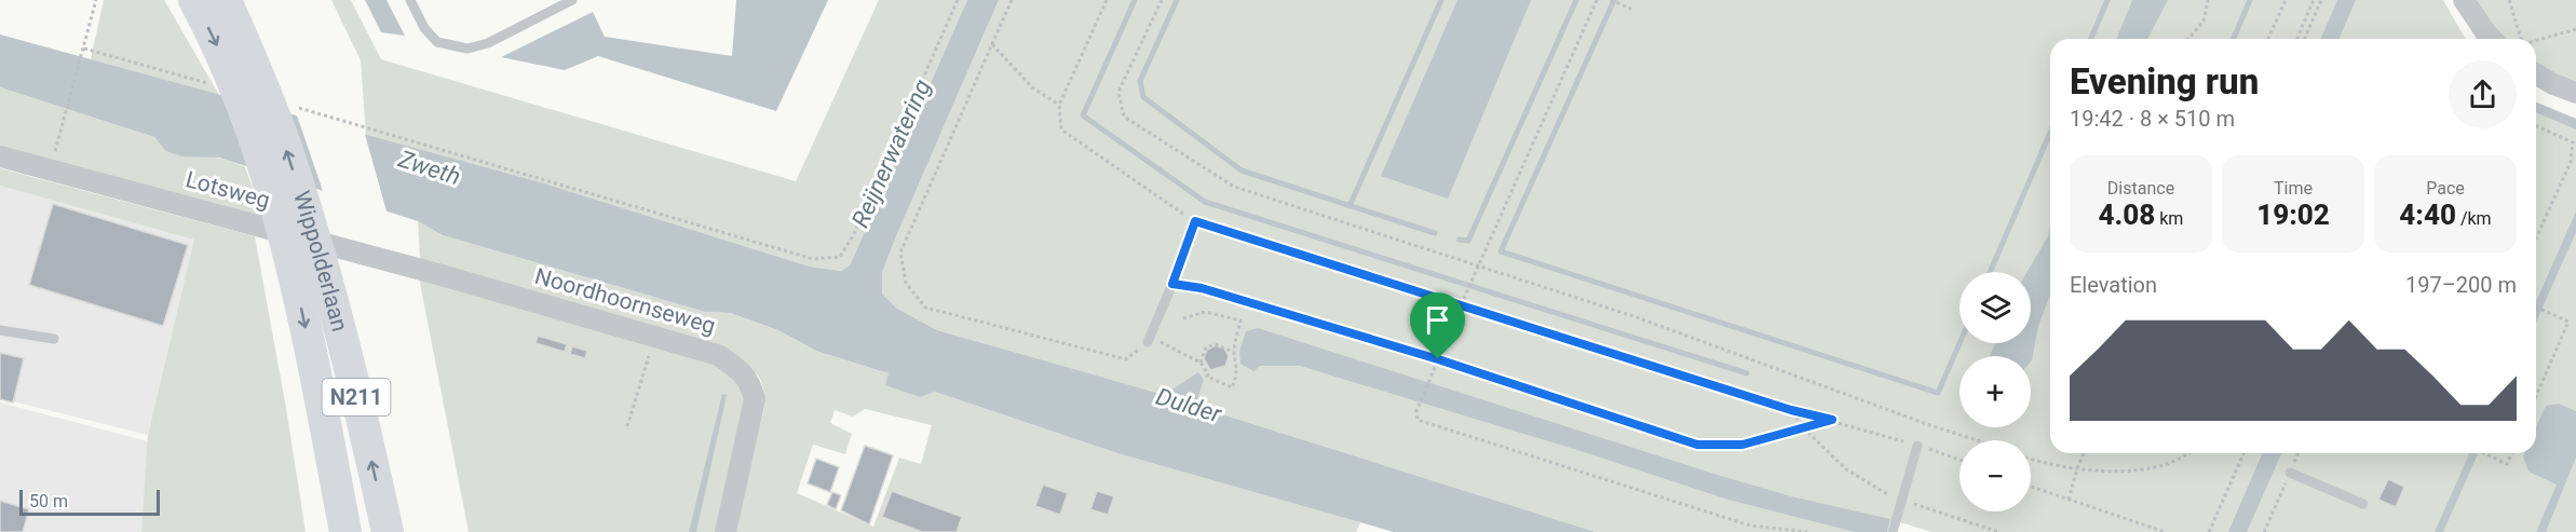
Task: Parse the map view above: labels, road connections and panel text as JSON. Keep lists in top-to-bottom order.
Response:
{
  "streets": {
    "main road": ["Wippolderlaan", "N211"],
    "street": ["Lotsweg", "Noordhoornseweg"]
  },
  "crossings": [
    ["Lotsweg", "Noordhoornseweg"]
  ],
  "water": ["Reijnerwatering", "Zweth", "Dulder"],
  "scale_bar": "50 m",
  "page": {
    "heading": ["Evening run", "19:42 · 8 × 510 m"],
    "stats": [
      ["Distance", "4.08 km"],
      ["Time", "19:02"],
      ["Pace", "4:40 /km"]
    ],
    "chart": ["Elevation", "197–200 m"],
    "map_buttons": ["+", "−"],
    "scale": "50 m"
  }
}
